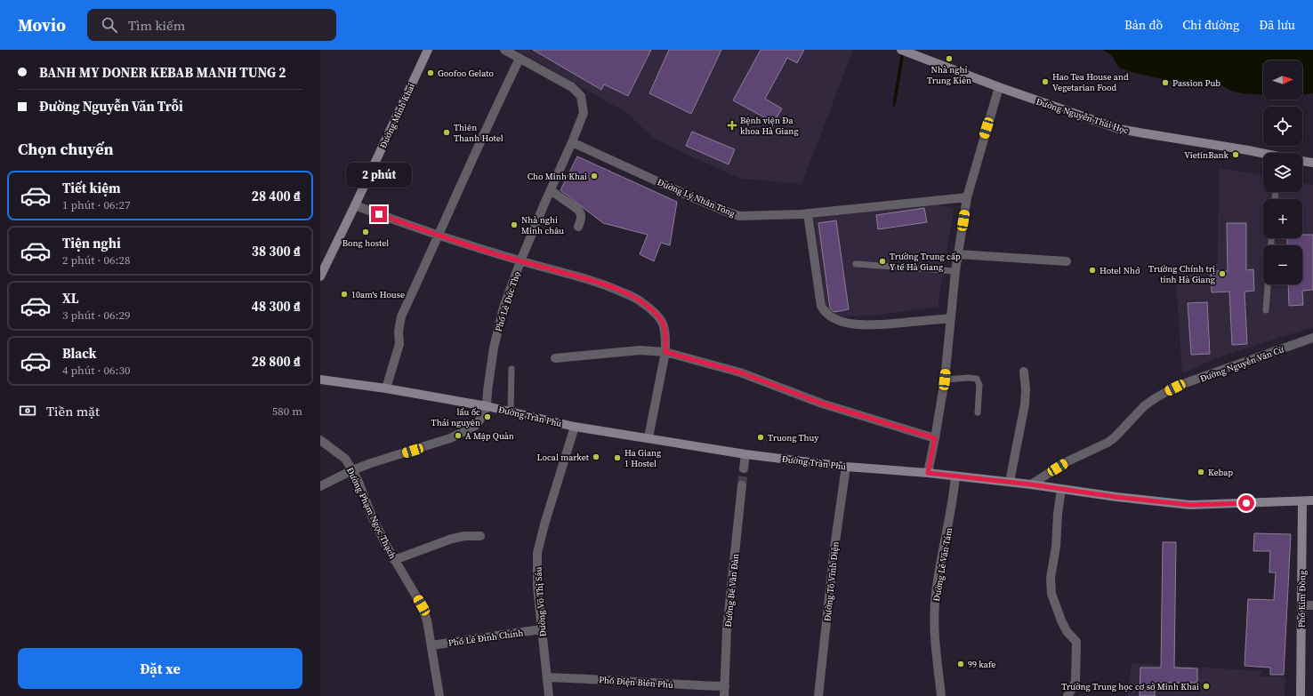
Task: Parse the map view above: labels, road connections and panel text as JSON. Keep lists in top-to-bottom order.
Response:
{
  "streets": {
    "main road": [
      "Đường Minh Khai",
      "Đường Nguyễn Thái Học",
      "Đường Trần Phú",
      "Phố Kim Đồng"
    ],
    "street": [
      "Đường Lý Nhân Tông",
      "Phố Lê Đức Thọ",
      "Đường Nguyễn Văn Cừ",
      "Đường Phạm Ngọc Thạch",
      "Đường Lê Văn Tám",
      "Đường Tô Vĩnh Diện",
      "Đường Bế Văn Đàn",
      "Đường Võ Thị Sáu",
      "Phố Lê Đình Chính",
      "Phố Điện Biên Phủ"
    ]
  },
  "crossings": [
    ["Đường Lý Nhân Tông", "Phố Lê Đức Thọ"],
    ["Phố Lê Đức Thọ", "Đường Trần Phú"],
    ["Đường Nguyễn Văn Cừ", "Đường Trần Phú"],
    ["Đường Trần Phú", "Đường Lê Văn Tám"],
    ["Đường Trần Phú", "Đường Tô Vĩnh Diện"],
    ["Đường Trần Phú", "Phố Kim Đồng"],
    ["Đường Trần Phú", "Đường Võ Thị Sáu"],
    ["Đường Phạm Ngọc Thạch", "Phố Lê Đình Chính"],
    ["Đường Bế Văn Đàn", "Phố Điện Biên Phủ"],
    ["Đường Võ Thị Sáu", "Phố Lê Đình Chính"],
    ["Đường Võ Thị Sáu", "Phố Điện Biên Phủ"]
  ],
  "places": {
    "other": [
      "Nhà nghỉ Trung Kiên",
      "Goofoo Gelato",
      "Hao Tea House and Vegetarian Food",
      "Passion Pub",
      "Thiên Thanh Hotel",
      "VietinBank",
      "Cho Minh Khai",
      "Nhà nghỉ Minh châu",
      "Bong hostel",
      "Trường Trung cấp Y tế Hà Giang",
      "Hotel Nhớ",
      "Trường Chính trị tỉnh Hà Giang",
      "10am's House",
      "lẩu ốc Thái nguyên",
      "A Mập Quàn",
      "Truong Thuy",
      "Local market",
      "Ha Giang 1 Hostel",
      "Kebap",
      "99 kafe",
      "Trường Trung học cơ sở Minh Khai"
    ],
    "health": ["Bệnh viện Đa khoa Hà Giang"]
  },
  "north": "right",
  "page": {
    "header": "Movio",
    "search": "Tìm kiếm",
    "nav": ["Bản đồ", "Chỉ đường", "Đã lưu"],
    "banner": ["BANH MY DONER KEBAB MANH TUNG 2", "Đường Nguyễn Văn Trỗi"],
    "map_buttons": ["+", "−"],
    "heading": "Chọn chuyến",
    "bubble": "2 phút",
    "list": [
      {
        "name": "Tiết kiệm",
        "note": "1 phút · 06:27",
        "value": "28 400 ₫"
      },
      {
        "name": "Tiện nghi",
        "note": "2 phút · 06:28",
        "value": "38 300 ₫"
      },
      {
        "name": "XL",
        "note": "3 phút · 06:29",
        "value": "48 300 ₫"
      },
      {
        "name": "Black",
        "note": "4 phút · 06:30",
        "value": "28 800 ₫"
      }
    ],
    "pay": ["Tiền mặt", "580 m"],
    "buttons": "Đặt xe"
  }
}
